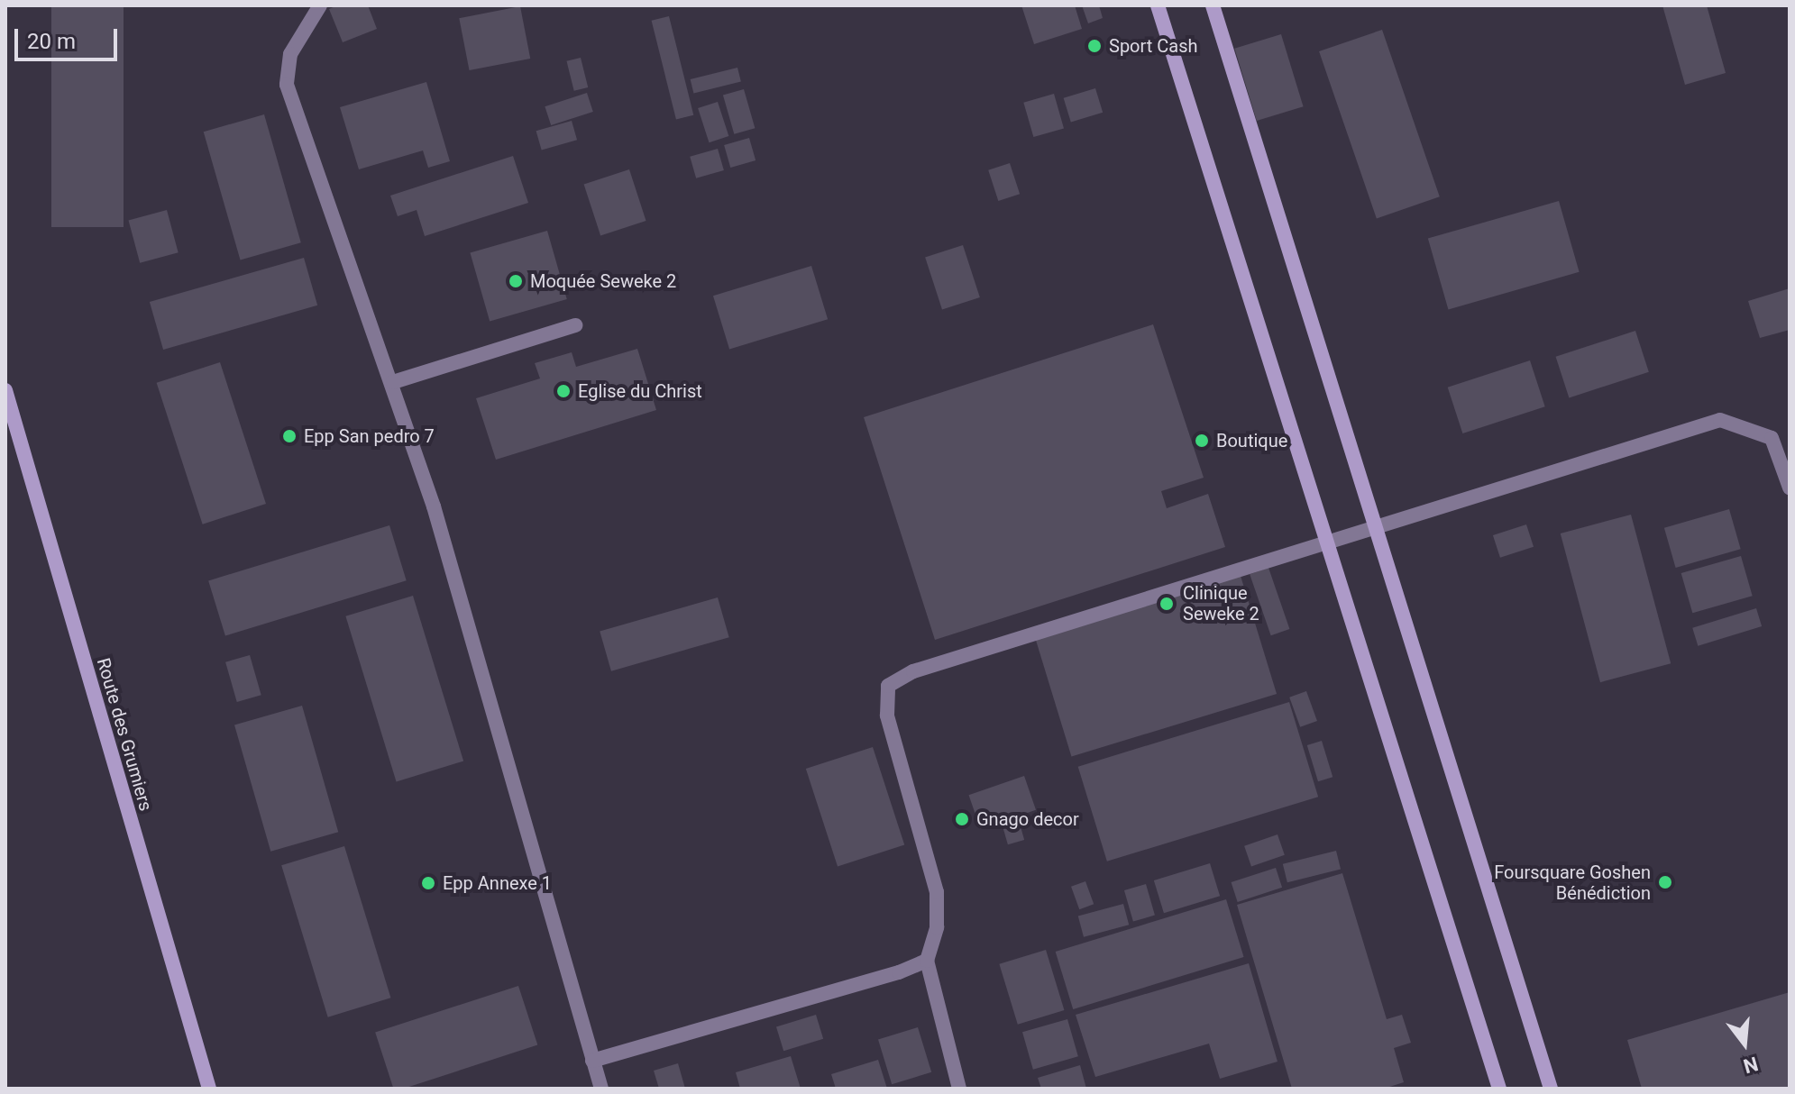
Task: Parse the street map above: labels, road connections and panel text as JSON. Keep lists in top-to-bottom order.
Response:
{
  "streets": {
    "main road": ["Route des Grumiers"]
  },
  "places": [
    "Sport Cash",
    "Moquée Seweke 2",
    "Eglise du Christ",
    "Epp San pedro 7",
    "Boutique",
    "Clinique Seweke 2",
    "Gnago decor",
    "Foursquare Goshen Bénédiction",
    "Epp Annexe 1"
  ],
  "scale_bar": "20 m",
  "north": "bottom"
}
